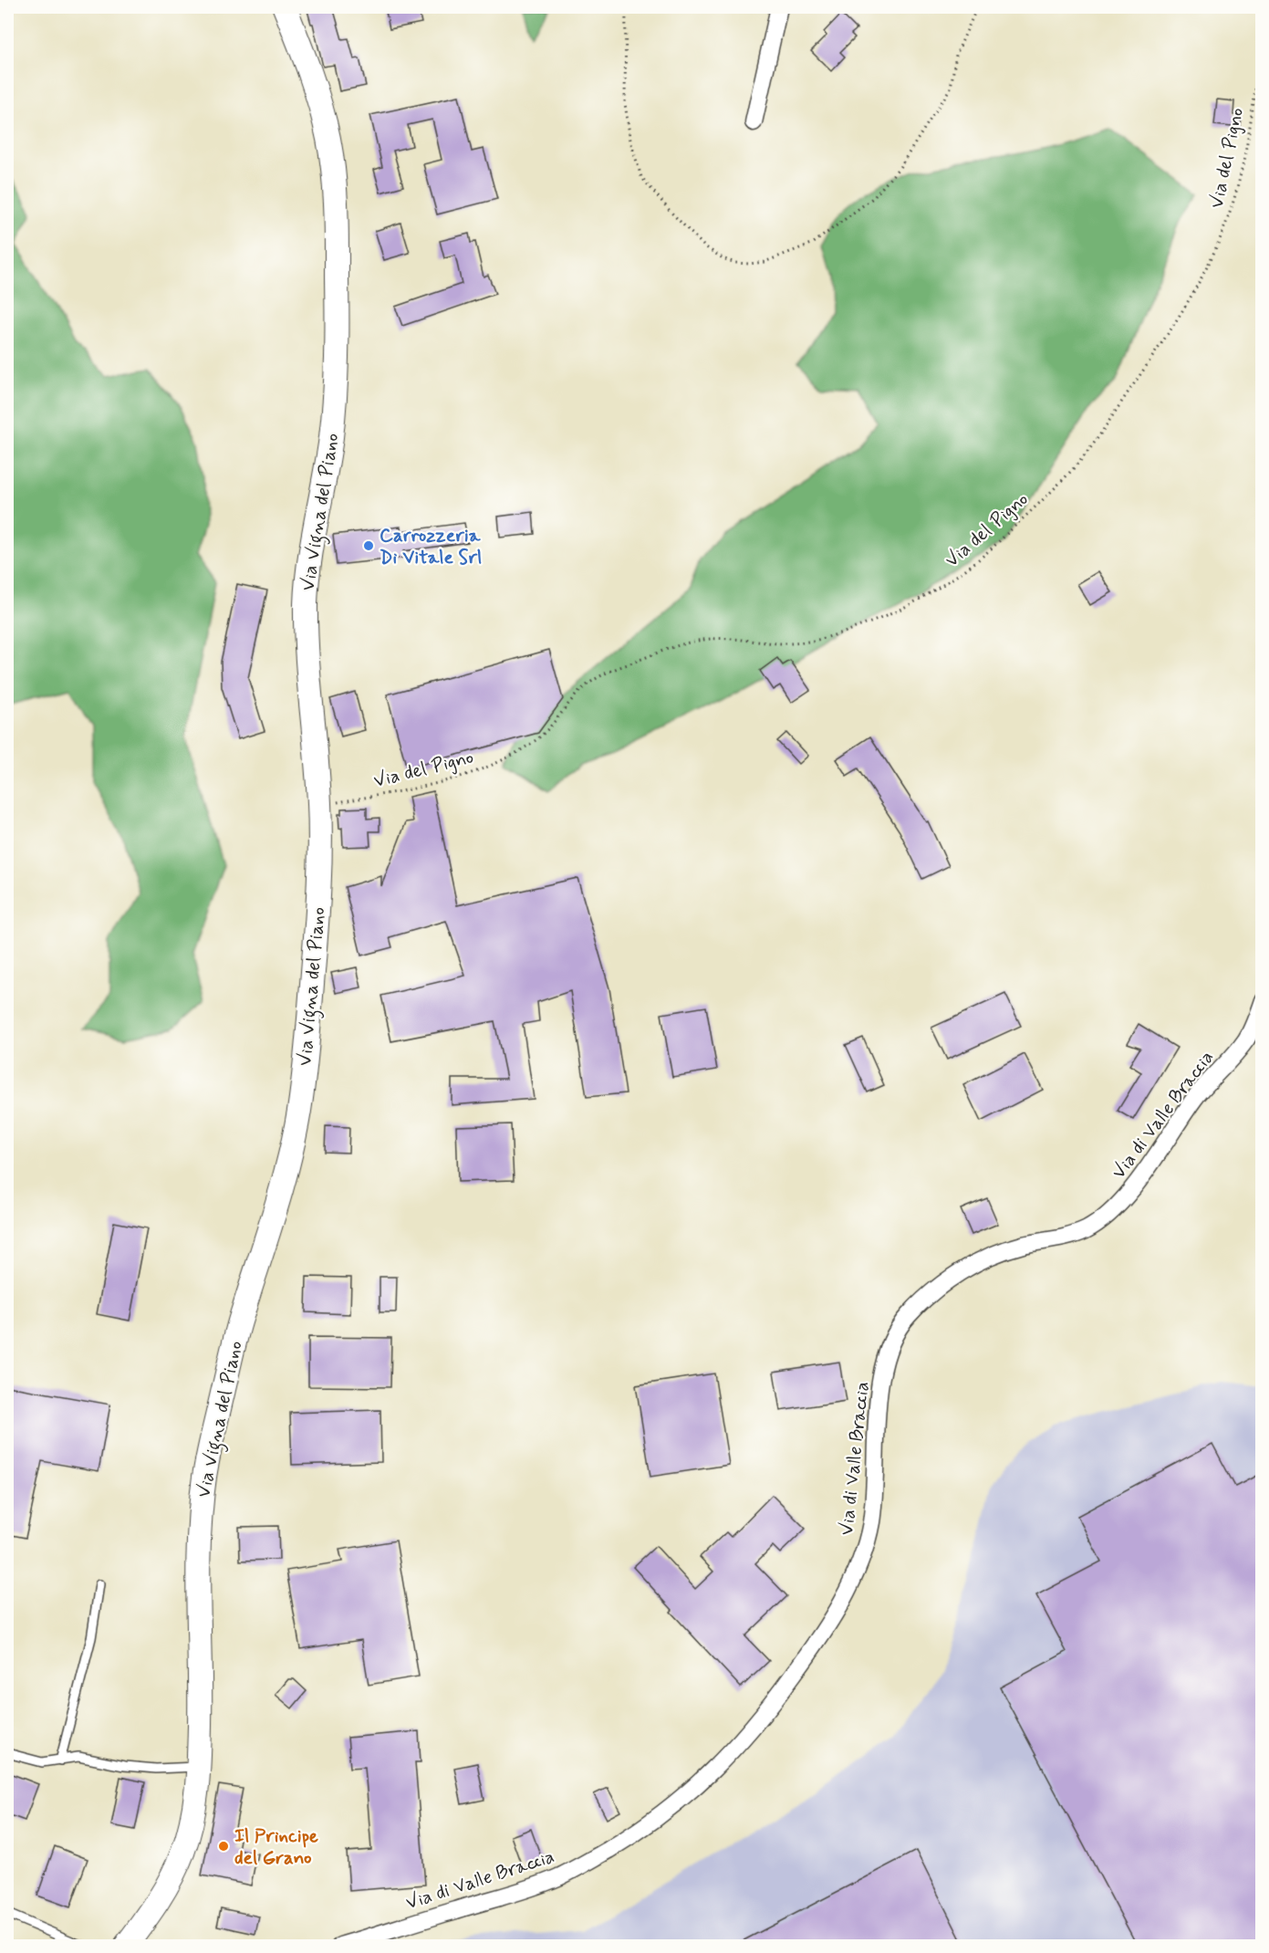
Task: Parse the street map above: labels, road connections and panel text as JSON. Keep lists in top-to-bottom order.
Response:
{
  "streets": {
    "main road": ["Via Vigna del Piano"],
    "street": ["Via di Valle Braccia"],
    "path": ["Via del Pigno"]
  },
  "crossings": [
    ["Via del Pigno", "Via Vigna del Piano"]
  ],
  "places": ["Carrozzeria Di Vitale Srl", "Il Principe del Grano"]
}
